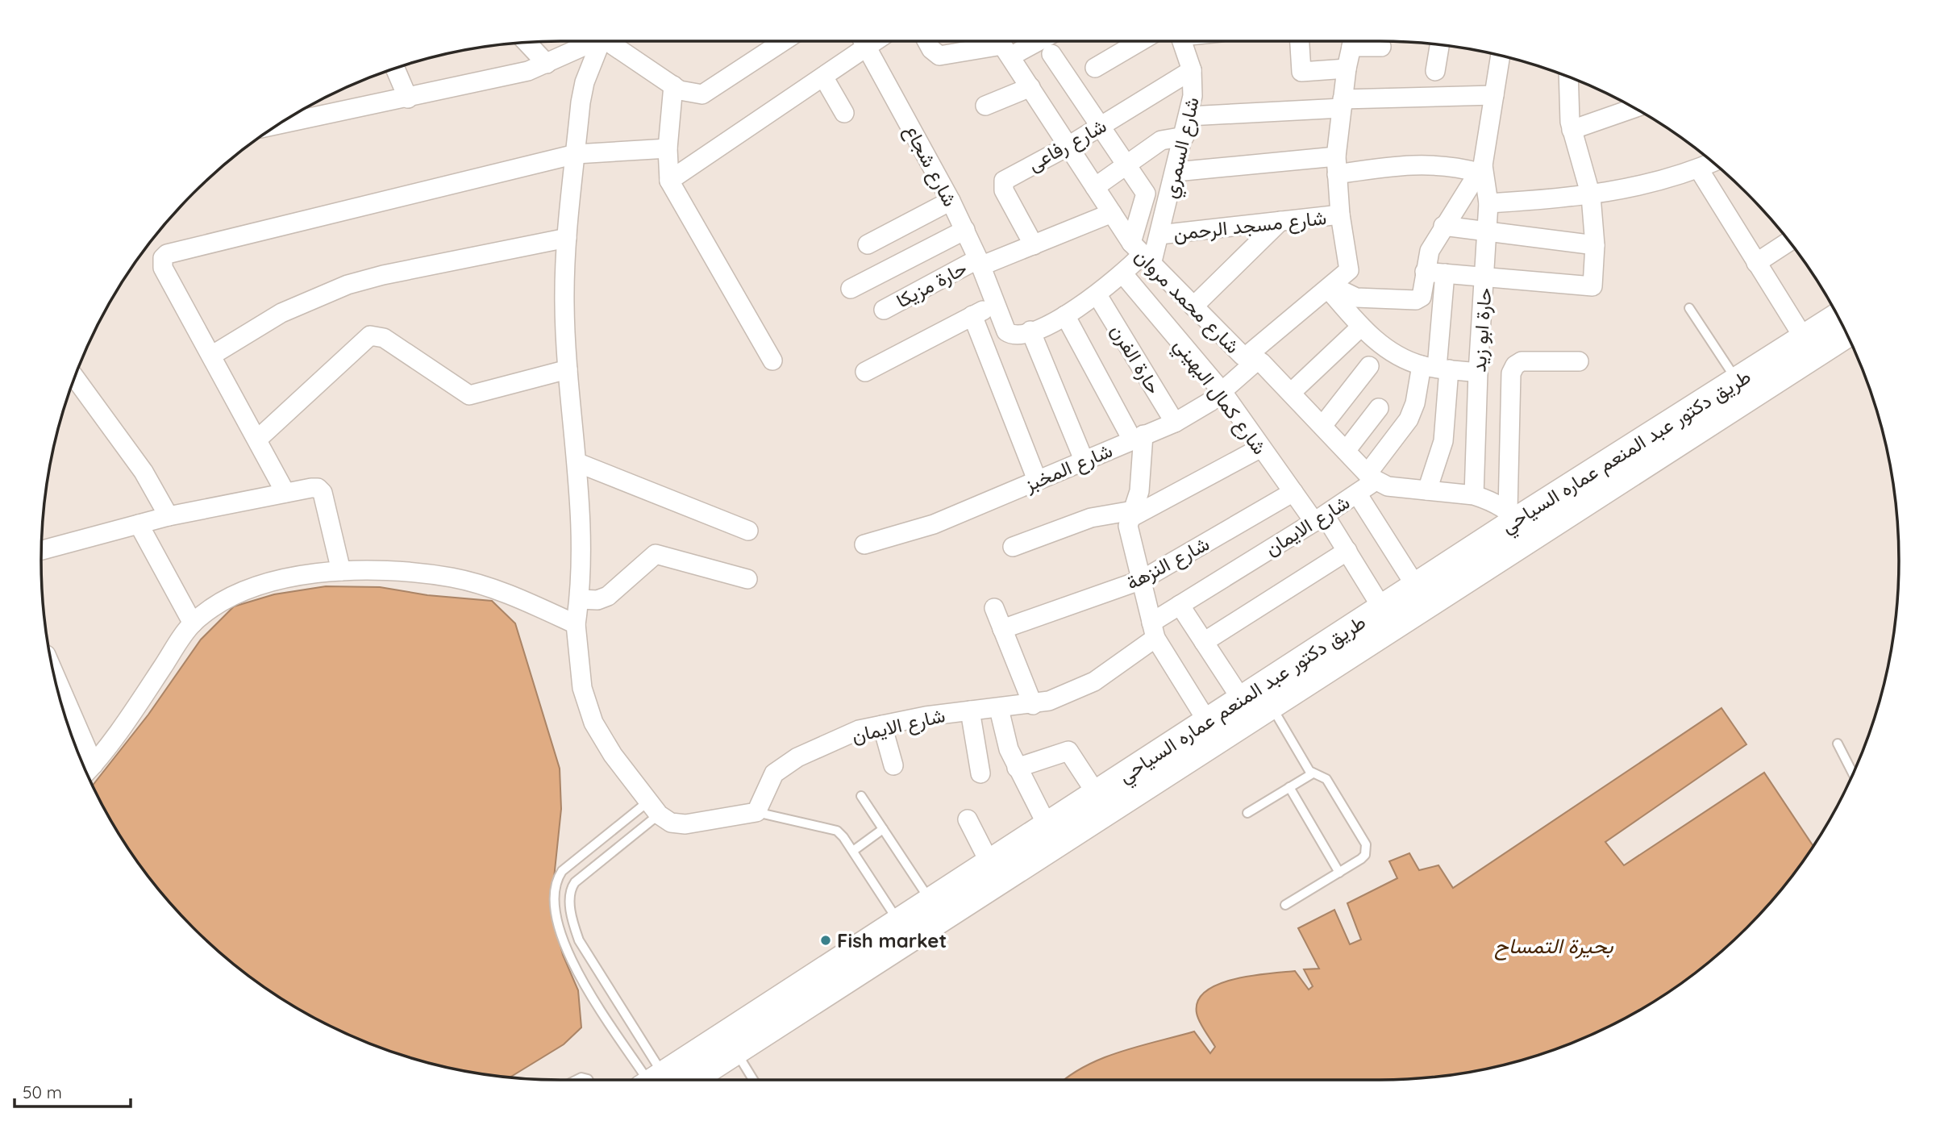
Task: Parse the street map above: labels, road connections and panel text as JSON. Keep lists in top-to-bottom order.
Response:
{
  "streets": {
    "main road": ["طريق دكتور عبد المنعم عماره السياحي"],
    "street": [
      "شارع رفاعى",
      "شارع السمري",
      "شارع شجاع",
      "شارع مسجد الرحمن",
      "حارة مزيكا",
      "شارع محمد مروان",
      "حارة ابو زيد",
      "حارة الفرن",
      "شارع كمال البهيني",
      "شارع المخبز",
      "شارع الايمان",
      "شارع النزهة"
    ]
  },
  "crossings": [
    ["شارع رفاعى", "شارع السمري"],
    ["شارع رفاعى", "حارة مزيكا"],
    ["شارع رفاعى", "شارع محمد مروان"],
    ["شارع السمري", "شارع مسجد الرحمن"],
    ["شارع السمري", "شارع محمد مروان"],
    ["شارع شجاع", "حارة مزيكا"],
    ["شارع مسجد الرحمن", "شارع المخبز"],
    ["حارة مزيكا", "شارع محمد مروان"],
    ["شارع محمد مروان", "شارع المخبز"],
    ["شارع محمد مروان", "شارع الايمان"],
    ["حارة الفرن", "شارع المخبز"],
    ["شارع كمال البهيني", "طريق دكتور عبد المنعم عماره السياحي"],
    ["شارع كمال البهيني", "شارع المخبز"],
    ["شارع كمال البهيني", "شارع الايمان"],
    ["شارع كمال البهيني", "شارع النزهة"]
  ],
  "water": ["بحيرة التمساح"],
  "places": ["Fish market"],
  "scale_bar": "50 m"
}
